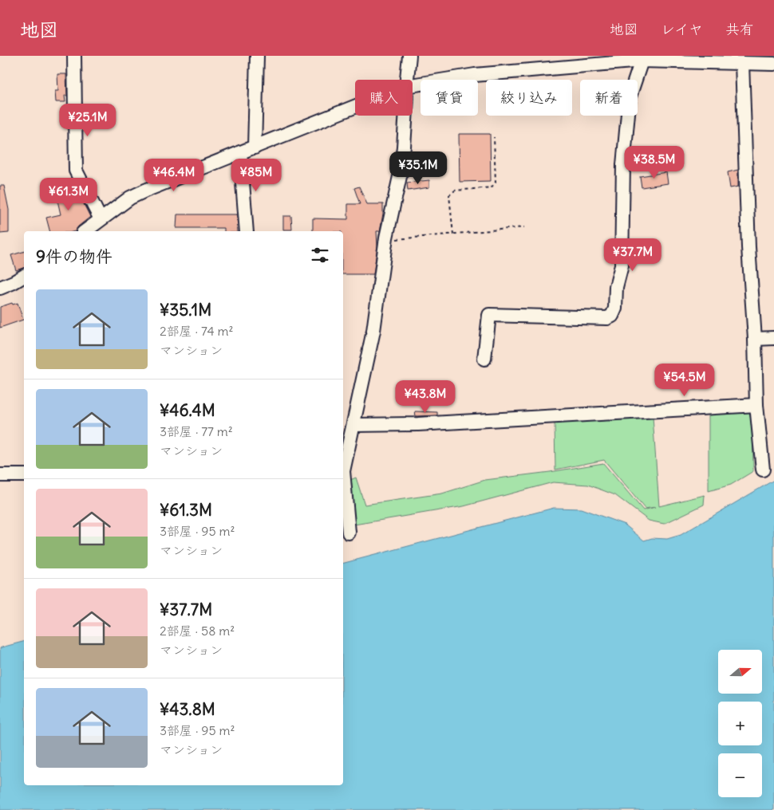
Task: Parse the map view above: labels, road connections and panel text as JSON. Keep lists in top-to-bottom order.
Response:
{
  "north": "right",
  "page": {
    "header": "地図",
    "nav": ["地図", "レイヤ", "共有"],
    "chip": [
      "購入",
      "賃貸",
      "絞り込み",
      "新着"
    ],
    "price": [
      "¥25.1M",
      "¥38.5M",
      "¥35.1M",
      "¥46.4M",
      "¥85M",
      "¥61.3M",
      "¥37.7M",
      "¥54.5M",
      "¥43.8M"
    ],
    "heading": "9件の物件",
    "list": [
      {
        "name": "¥35.1M",
        "note": "2部屋 · 74 m² · マンション"
      },
      {
        "name": "¥46.4M",
        "note": "3部屋 · 77 m² · マンション"
      },
      {
        "name": "¥61.3M",
        "note": "3部屋 · 95 m² · マンション"
      },
      {
        "name": "¥37.7M",
        "note": "2部屋 · 58 m² · マンション"
      },
      {
        "name": "¥43.8M",
        "note": "3部屋 · 95 m² · マンション"
      }
    ],
    "map_buttons": ["+", "−"]
  }
}
